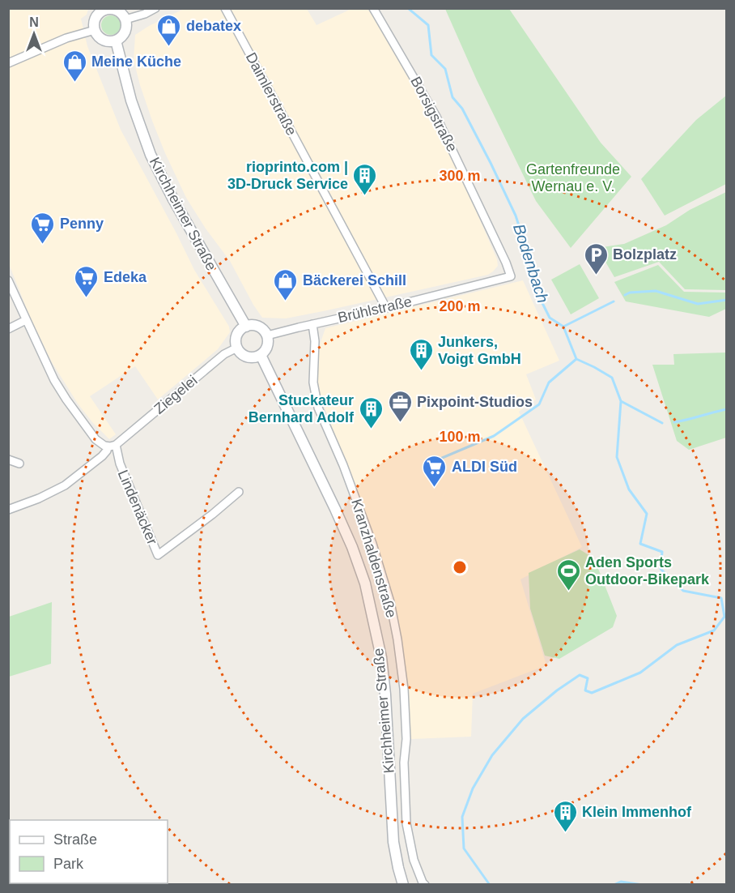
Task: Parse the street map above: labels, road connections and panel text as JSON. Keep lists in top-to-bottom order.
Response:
{
  "streets": {
    "main road": ["Kirchheimer Straße"],
    "street": [
      "Daimlerstraße",
      "Borsigstraße",
      "Brühlstraße",
      "Ziegelei",
      "Lindenäcker",
      "Kranzhaldenstraße"
    ]
  },
  "crossings": [
    ["Daimlerstraße", "Brühlstraße"],
    ["Borsigstraße", "Brühlstraße"],
    ["Kirchheimer Straße", "Brühlstraße"],
    ["Kirchheimer Straße", "Ziegelei"],
    ["Brühlstraße", "Ziegelei"],
    ["Brühlstraße", "Kranzhaldenstraße"],
    ["Ziegelei", "Lindenäcker"]
  ],
  "water": ["Bodenbach"],
  "parks": ["Gartenfreunde Wernau e. V."],
  "places": {
    "shop": ["debatex", "Meine Küche", "Bäckerei Schill"],
    "building": [
      "rioprinto.com | 3D-Druck Service",
      "Junkers, Voigt GmbH",
      "Stuckateur Bernhard Adolf",
      "Klein Immenhof"
    ],
    "supermarket": ["Penny", "Edeka", "ALDI Süd"],
    "parking": ["Bolzplatz"],
    "office": ["Pixpoint-Studios"],
    "sports": ["Aden Sports Outdoor-Bikepark"]
  },
  "legend": ["Straße", "Park"],
  "north": "top",
  "rings": ["300 m", "200 m", "100 m"]
}
